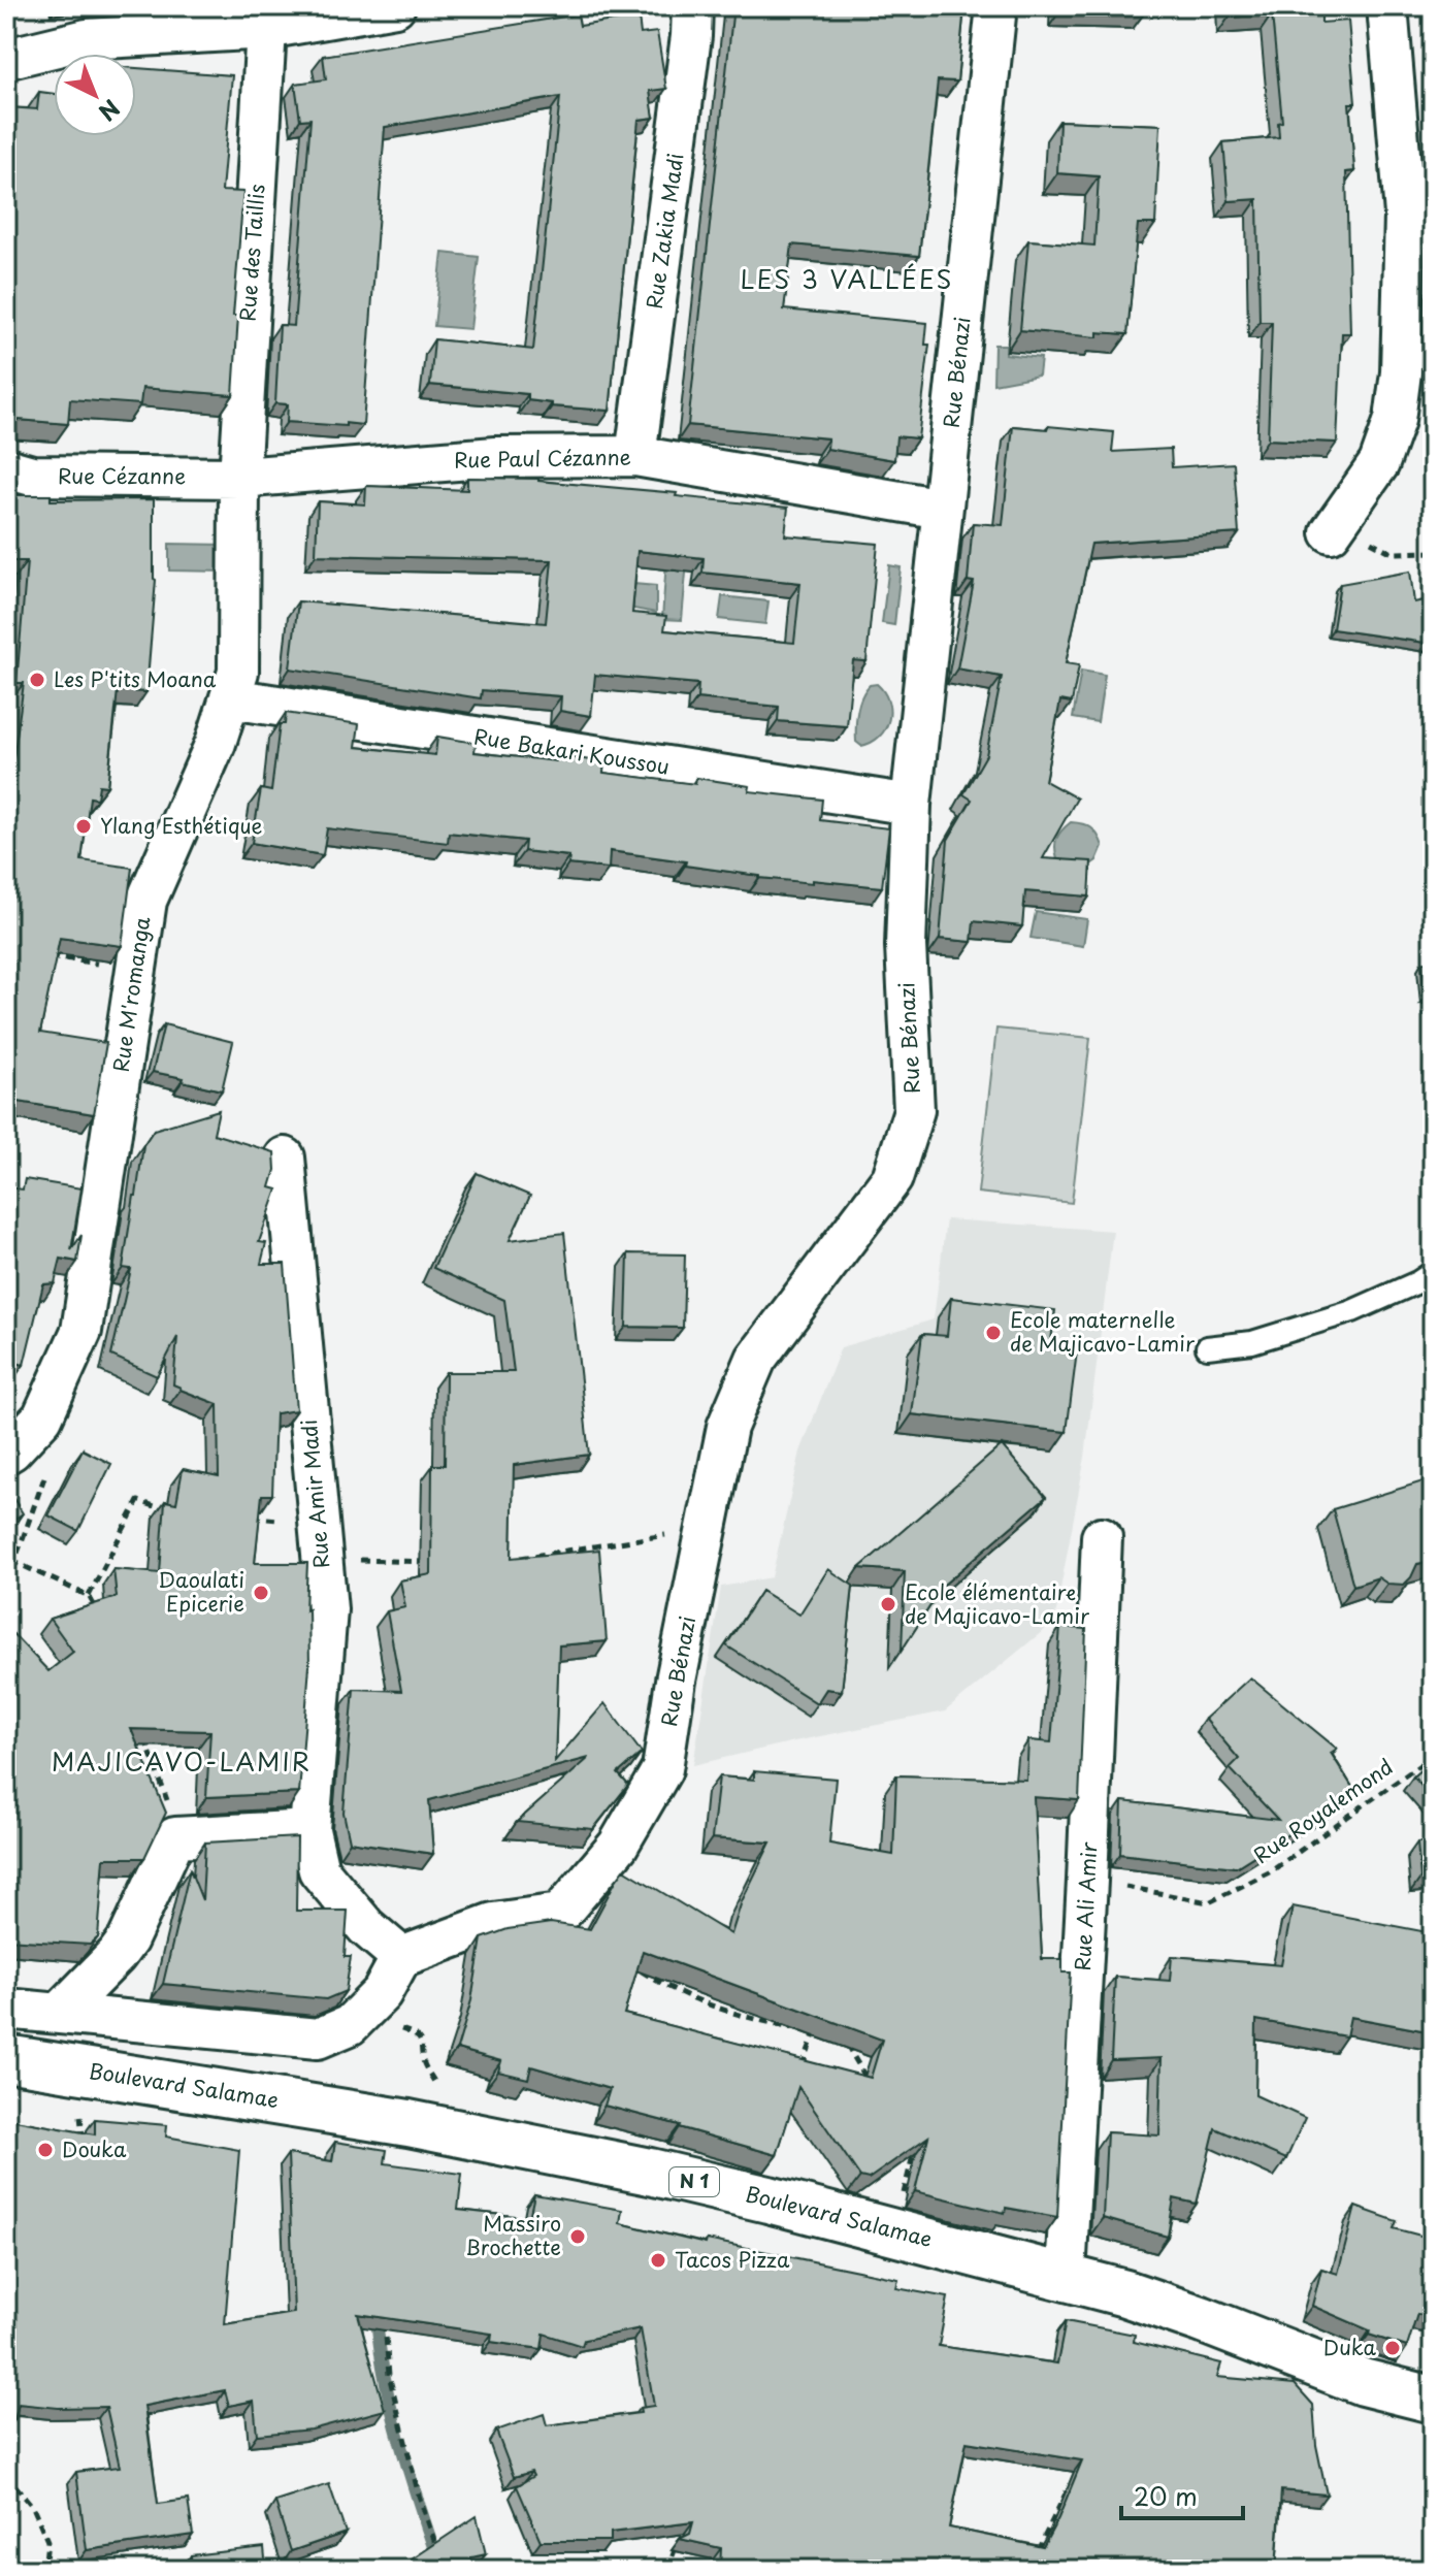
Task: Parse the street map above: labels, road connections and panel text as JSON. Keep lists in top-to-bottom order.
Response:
{
  "streets": {
    "main road": ["Boulevard Salamae", "N 1"],
    "street": [
      "Rue Zakia Madi",
      "Rue des Taillis",
      "Rue Bénazi",
      "Rue Paul Cézanne",
      "Rue Cézanne",
      "Rue Bakari Koussou",
      "Rue M'romanga",
      "Rue Amir Madi",
      "Rue Ali Amir"
    ],
    "path": ["Rue Royalemond"]
  },
  "crossings": [
    ["Rue Zakia Madi", "Rue Paul Cézanne"],
    ["Rue des Taillis", "Rue Paul Cézanne"],
    ["Rue des Taillis", "Rue Cézanne"],
    ["Rue des Taillis", "Rue M'romanga"],
    ["Rue Bénazi", "Rue Paul Cézanne"],
    ["Rue Bénazi", "Rue Bakari Koussou"],
    ["Rue Bénazi", "Rue Amir Madi"],
    ["Rue Paul Cézanne", "Rue Cézanne"],
    ["Rue Paul Cézanne", "Rue M'romanga"],
    ["Rue Cézanne", "Rue M'romanga"],
    ["Rue Bakari Koussou", "Rue M'romanga"],
    ["Rue Royalemond", "Rue Ali Amir"],
    ["Rue Ali Amir", "Boulevard Salamae"]
  ],
  "districts": ["LES 3 VALLÉES", "MAJICAVO-LAMIR"],
  "places": [
    "Les P'tits Moana",
    "Ylang Esthétique",
    "Ecole maternelle de Majicavo-Lamir",
    "Daoulati Epicerie",
    "Ecole élémentaire de Majicavo-Lamir",
    "Douka",
    "Massiro Brochette",
    "Tacos Pizza",
    "Duka"
  ],
  "scale_bar": "20 m",
  "north": "bottom right"
}
